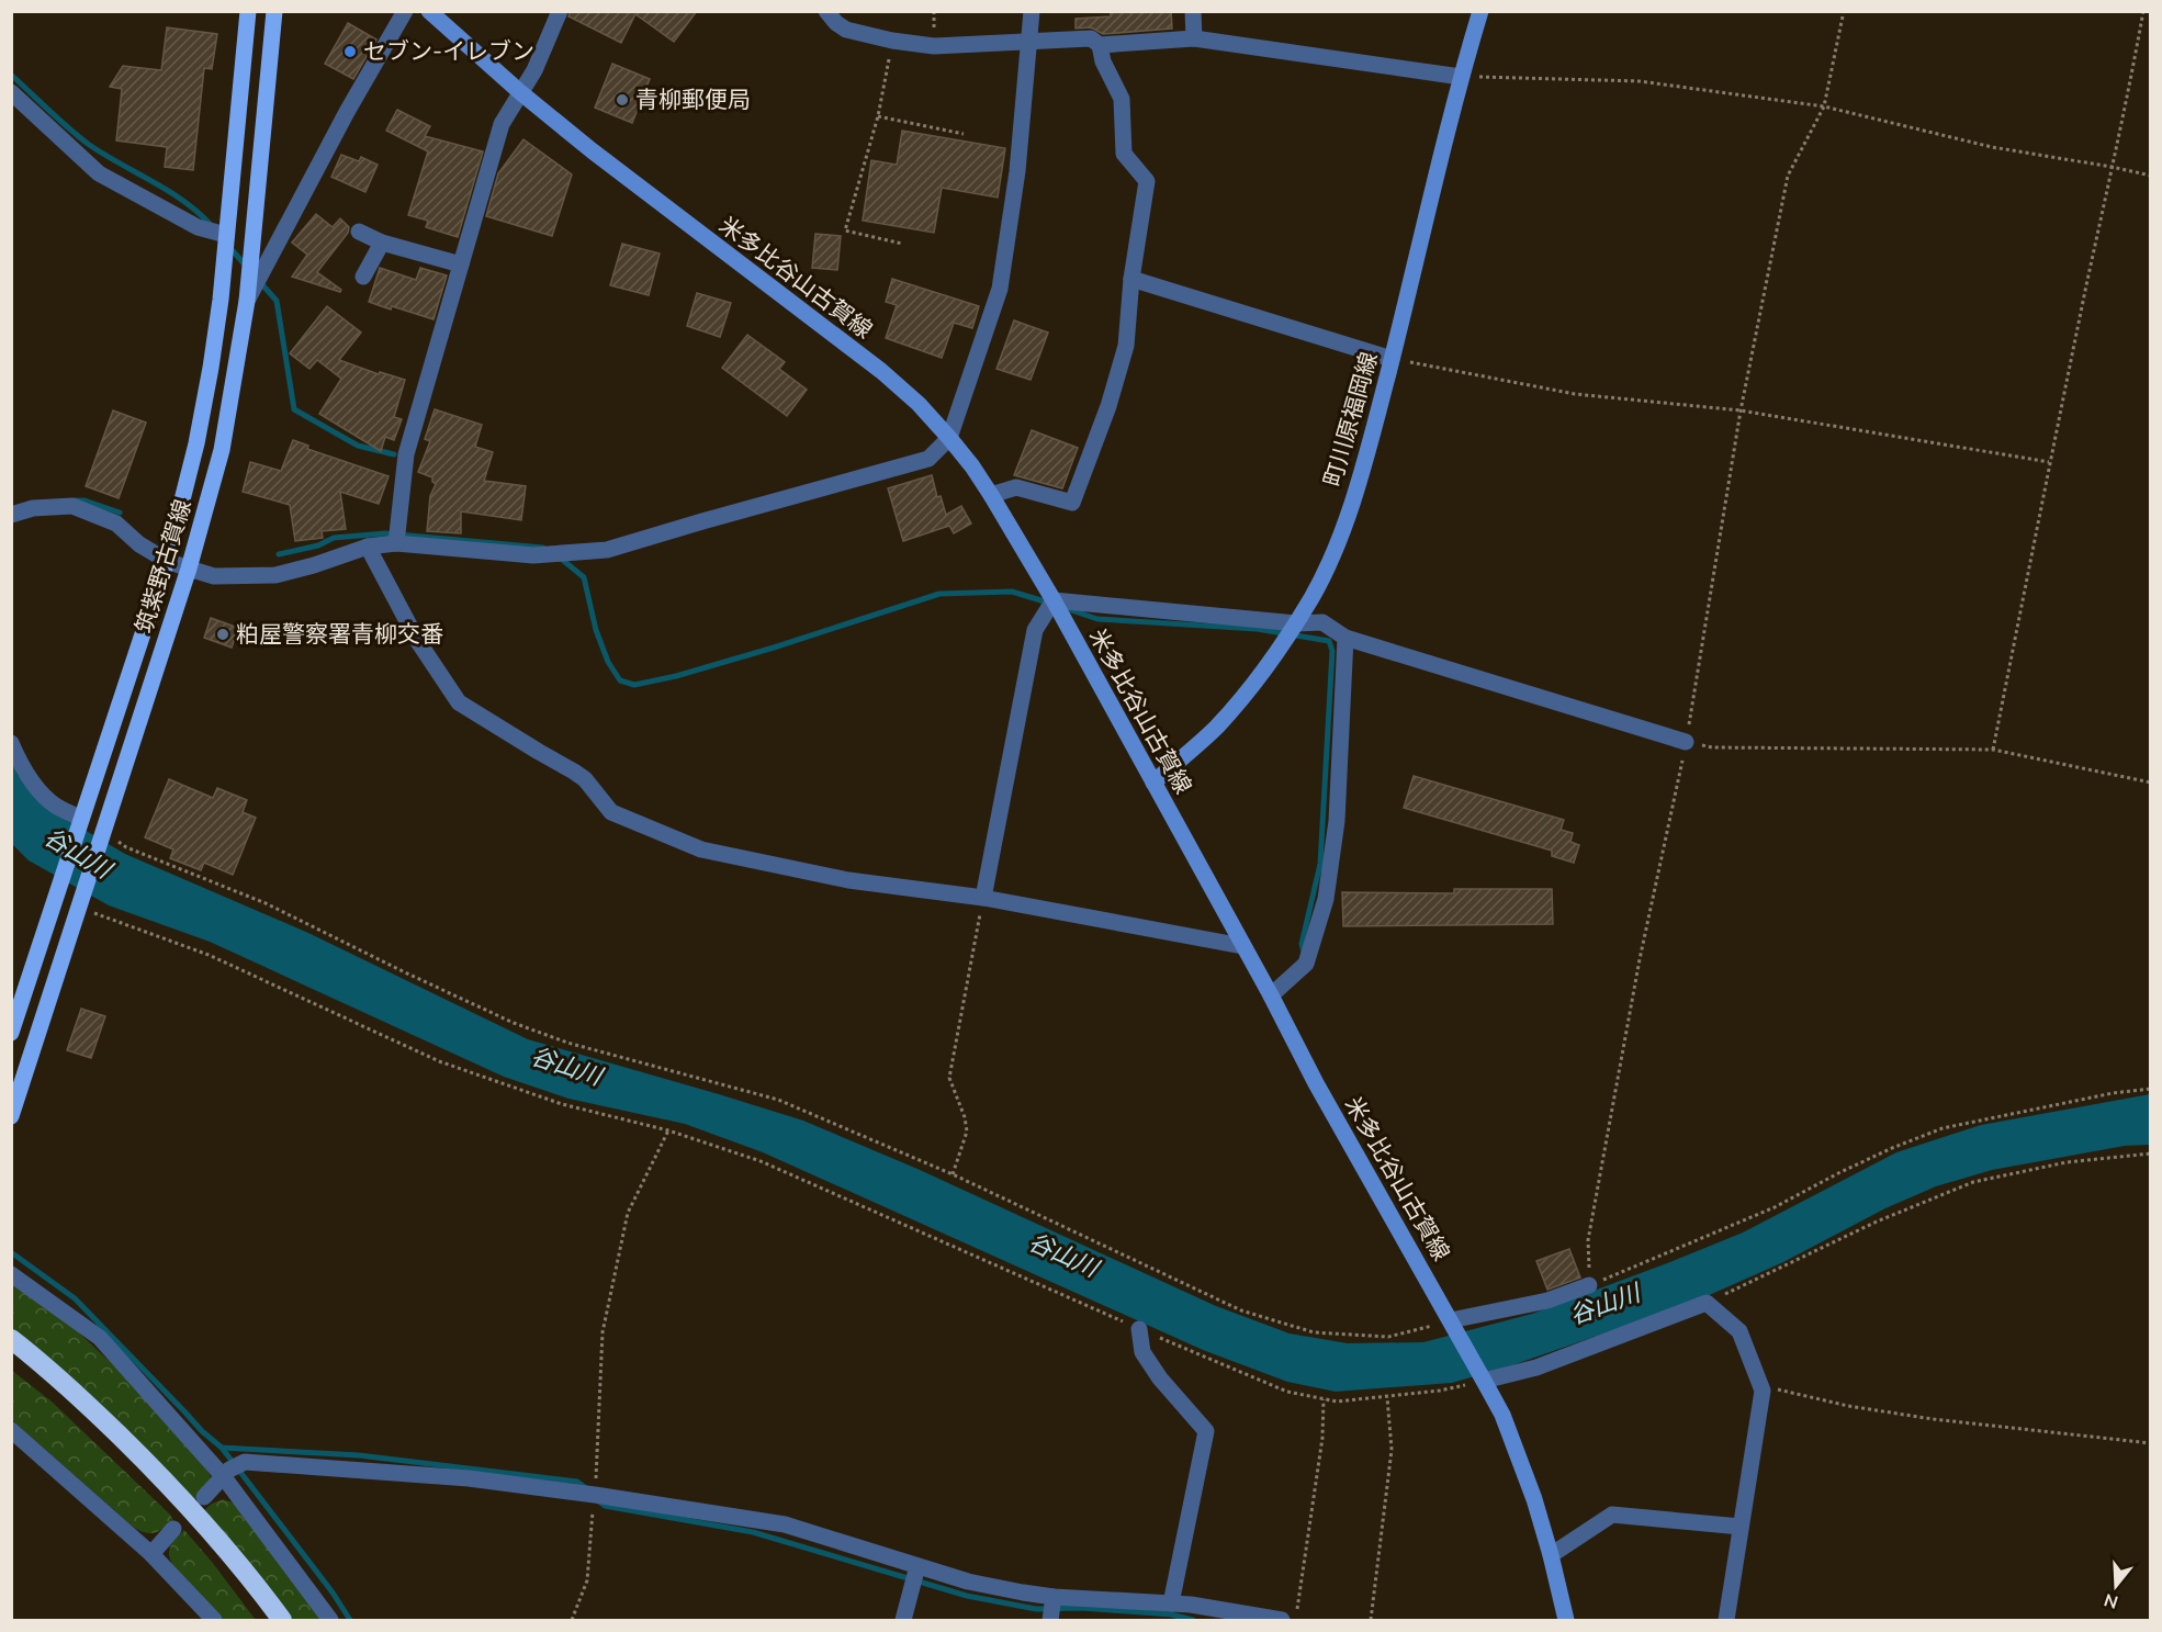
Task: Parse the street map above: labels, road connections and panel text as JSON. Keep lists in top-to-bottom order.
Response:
{
  "streets": {
    "main road": ["米多比谷山古賀線", "町川原福岡線", "筑紫野古賀線"]
  },
  "crossings": [
    ["米多比谷山古賀線", "町川原福岡線"]
  ],
  "water": ["谷山川"],
  "places": ["セブン-イレブン", "青柳郵便局", "粕屋警察署青柳交番"],
  "north": "bottom"
}
